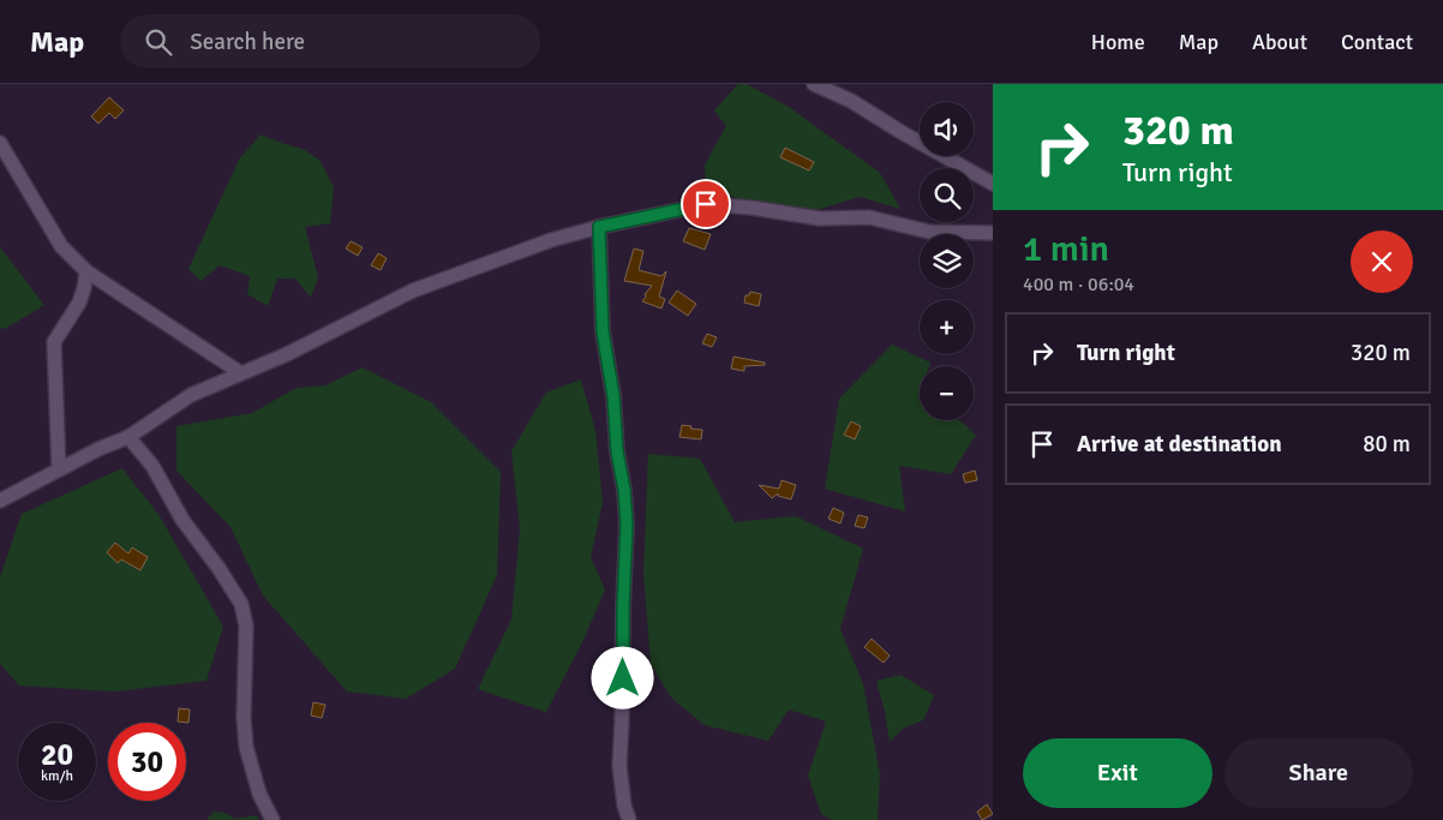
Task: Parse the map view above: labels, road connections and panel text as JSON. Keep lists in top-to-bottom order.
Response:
{
  "page": {
    "header": "Map",
    "search": "Search here",
    "nav": [
      "Home",
      "Map",
      "About",
      "Contact"
    ],
    "turn": ["320 m", "Turn right"],
    "map_buttons": ["+", "−"],
    "heading": ["1 min", "400 m · 06:04"],
    "list": [
      {
        "name": "Turn right",
        "value": "320 m"
      },
      {
        "name": "Arrive at destination",
        "value": "80 m"
      }
    ],
    "speed": "20 km/h",
    "limit": "30",
    "buttons": ["Exit", "Share"]
  }
}
